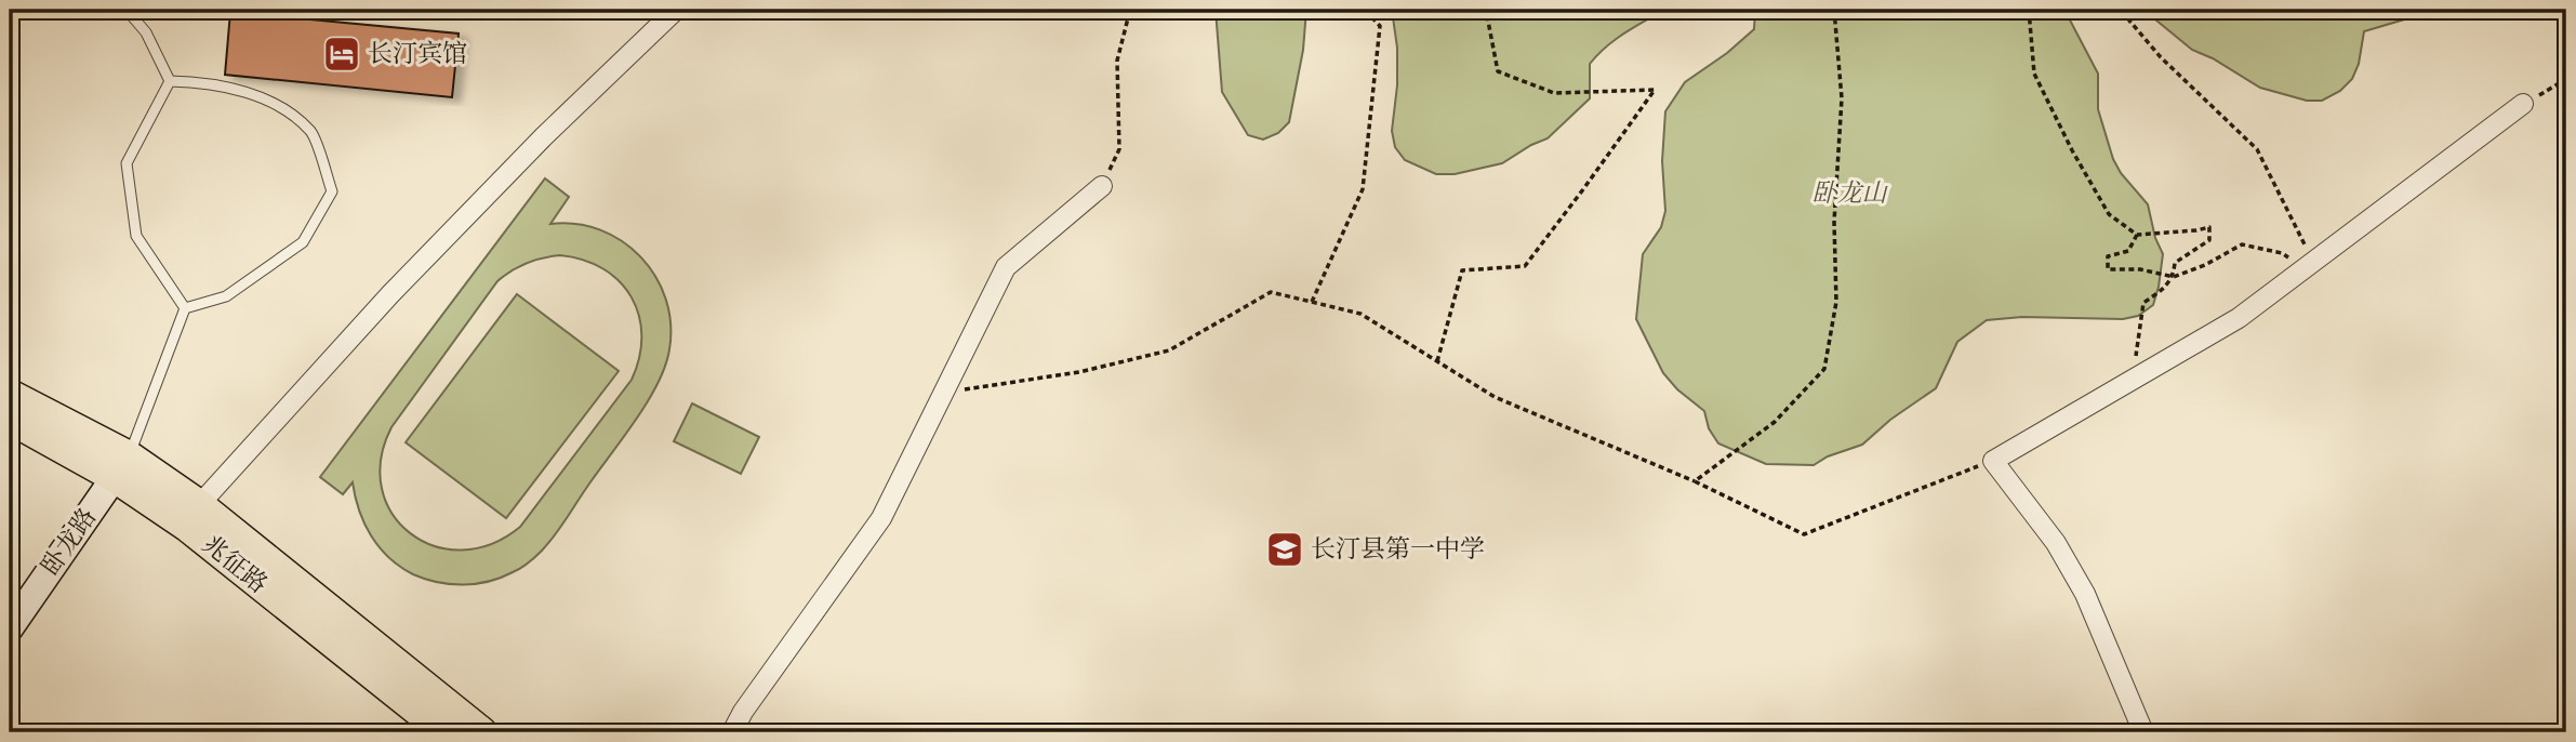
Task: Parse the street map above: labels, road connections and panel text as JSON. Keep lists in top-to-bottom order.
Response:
{
  "streets": {
    "main road": ["兆征路"],
    "street": ["卧龙路"]
  },
  "crossings": [
    ["卧龙路", "兆征路"]
  ],
  "parks": ["卧龙山"],
  "places": {
    "hotel": ["长汀宾馆"],
    "school or university": ["长汀县第一中学"]
  }
}
